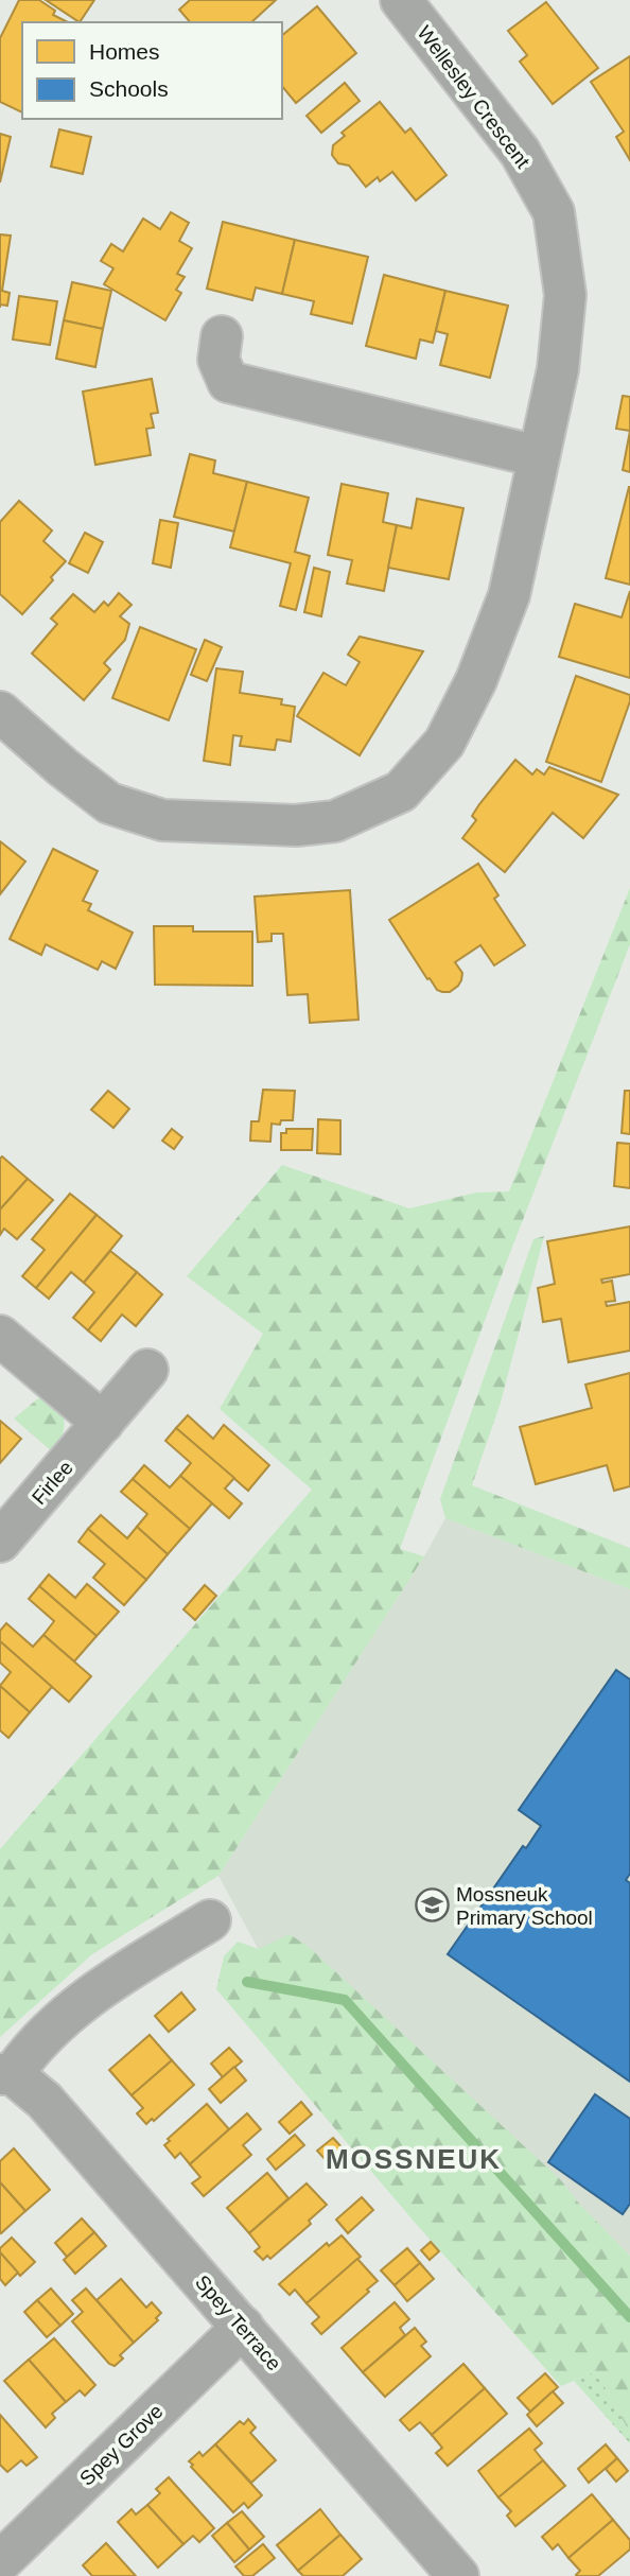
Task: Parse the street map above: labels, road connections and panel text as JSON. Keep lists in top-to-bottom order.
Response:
{
  "streets": {
    "street": [
      "Wellesley Crescent",
      "Firlee",
      "Spey Terrace",
      "Spey Grove"
    ]
  },
  "crossings": [
    ["Spey Terrace", "Spey Grove"]
  ],
  "districts": ["MOSSNEUK"],
  "places": {
    "school or university": ["Mossneuk Primary School"]
  },
  "legend": ["Homes", "Schools"]
}
